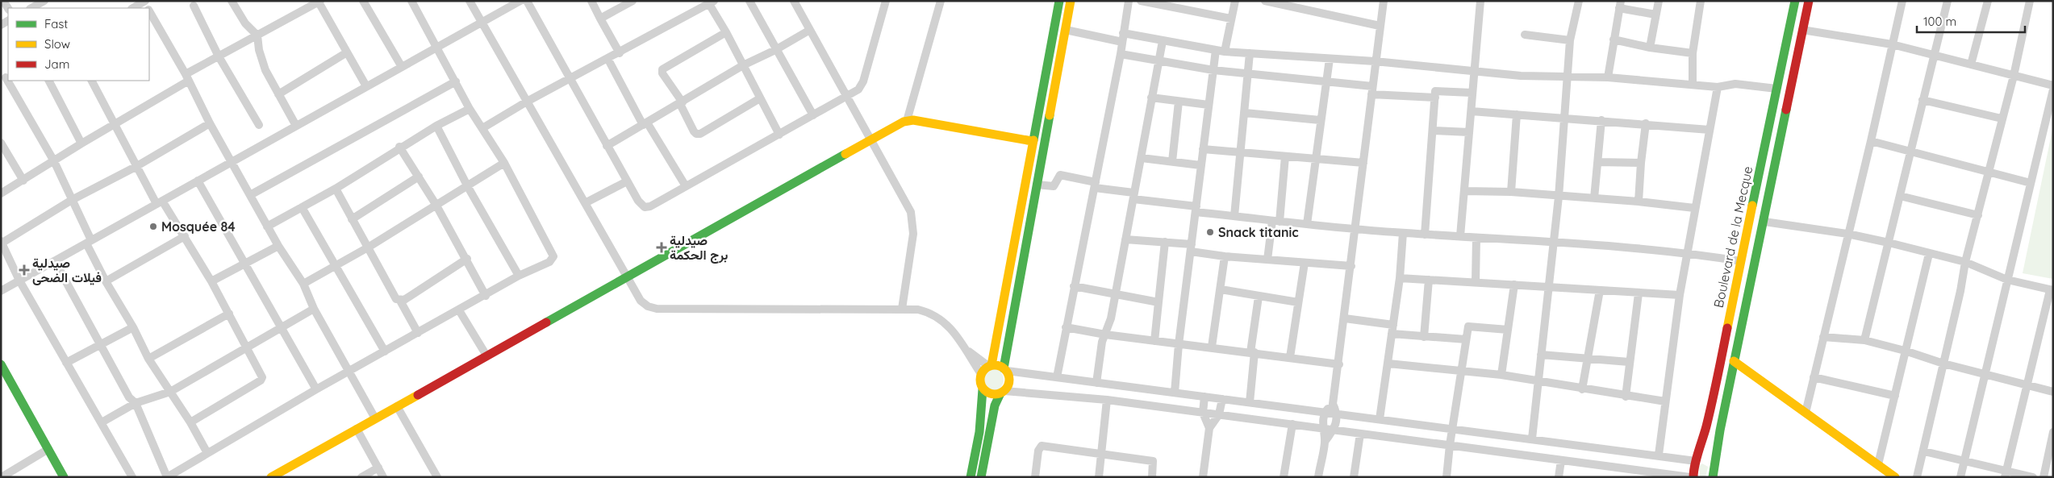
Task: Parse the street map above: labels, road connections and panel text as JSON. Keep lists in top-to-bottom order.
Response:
{
  "streets": {
    "main road": ["Boulevard de la Mecque"]
  },
  "places": {
    "other": ["Mosquée 84", "Snack titanic"],
    "health": ["صيدلية برج الحكمة", "صيدلية فيلات الضحى"]
  },
  "legend": ["Fast", "Slow", "Jam"],
  "scale_bar": "100 m"
}
